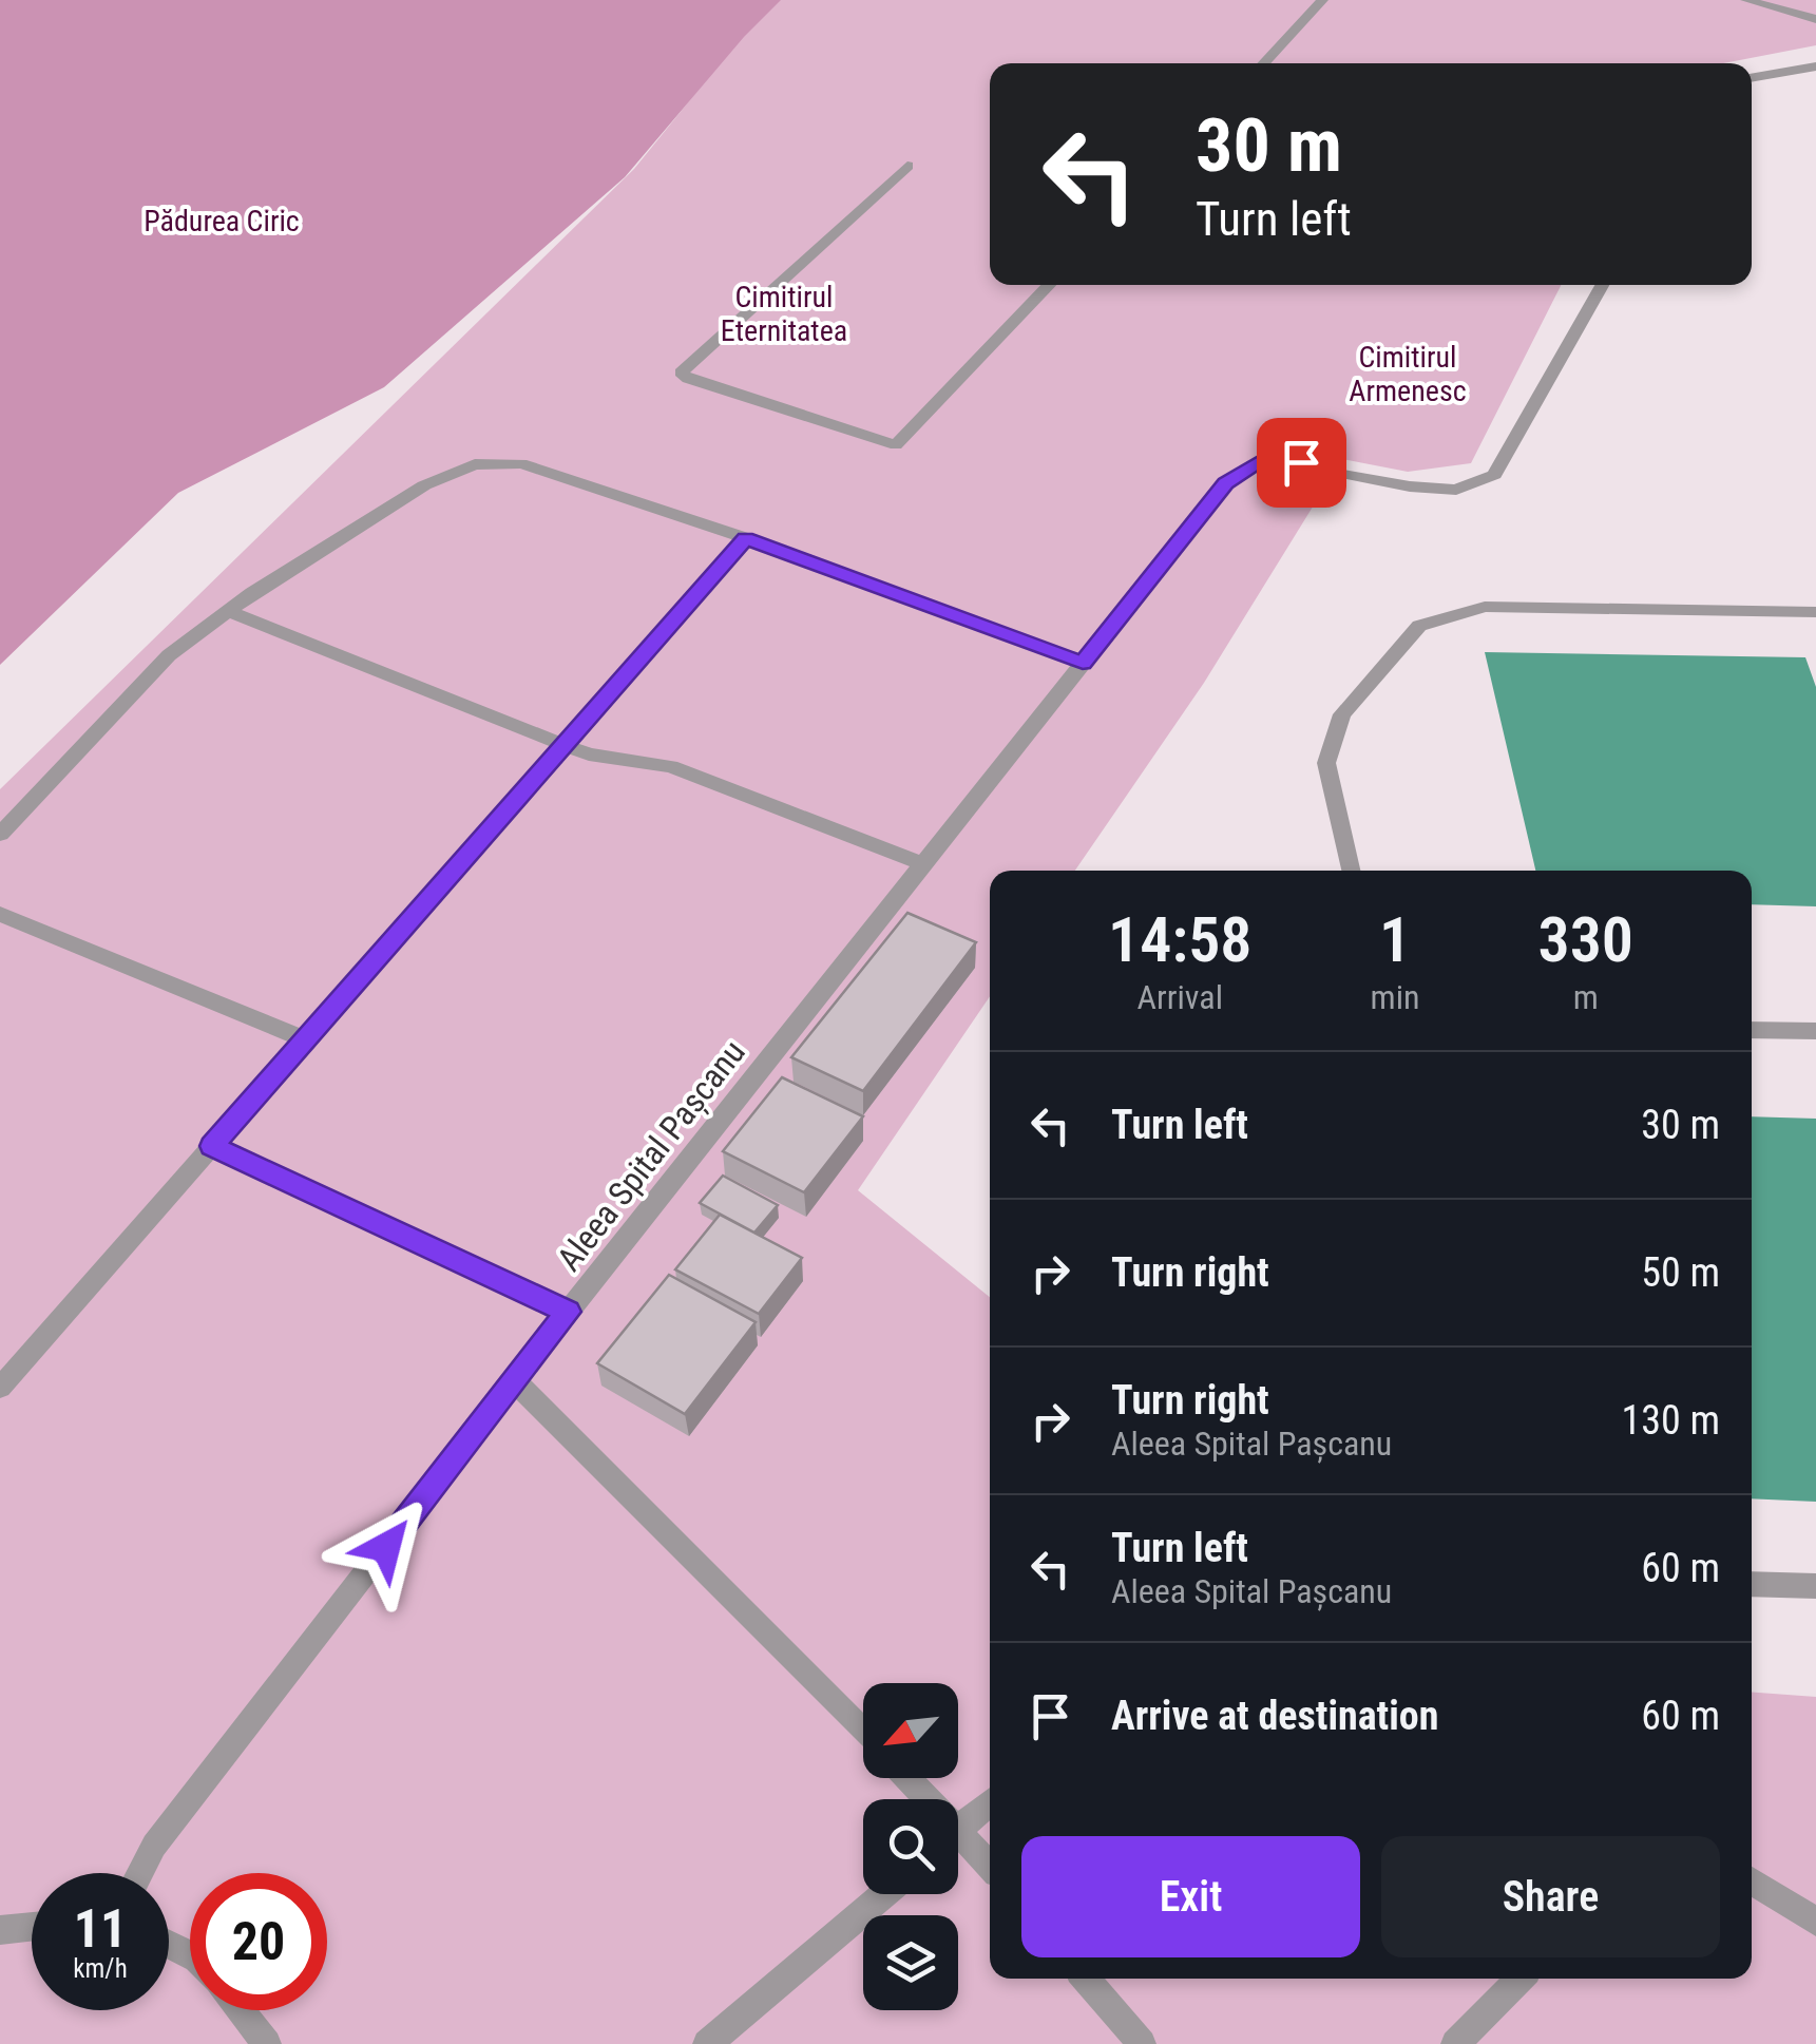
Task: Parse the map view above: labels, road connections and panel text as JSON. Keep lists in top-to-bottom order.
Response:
{
  "streets": {
    "lane": ["Aleea Spital Pașcanu"]
  },
  "parks": ["Pădurea Ciric", "Cimitirul Eternitatea", "Cimitirul Armenesc"],
  "north": "bottom left",
  "page": {
    "turn": ["30 m", "Turn left"],
    "eta": [
      "14:58",
      "Arrival",
      "1",
      "min",
      "330",
      "m"
    ],
    "list": [
      {
        "name": "Turn left",
        "value": "30 m"
      },
      {
        "name": "Turn right",
        "value": "50 m"
      },
      {
        "name": "Turn right",
        "note": "Aleea Spital Pașcanu",
        "value": "130 m"
      },
      {
        "name": "Turn left",
        "note": "Aleea Spital Pașcanu",
        "value": "60 m"
      },
      {
        "name": "Arrive at destination",
        "value": "60 m"
      }
    ],
    "buttons": ["Exit", "Share"],
    "speed": "11 km/h",
    "limit": "20"
  }
}
